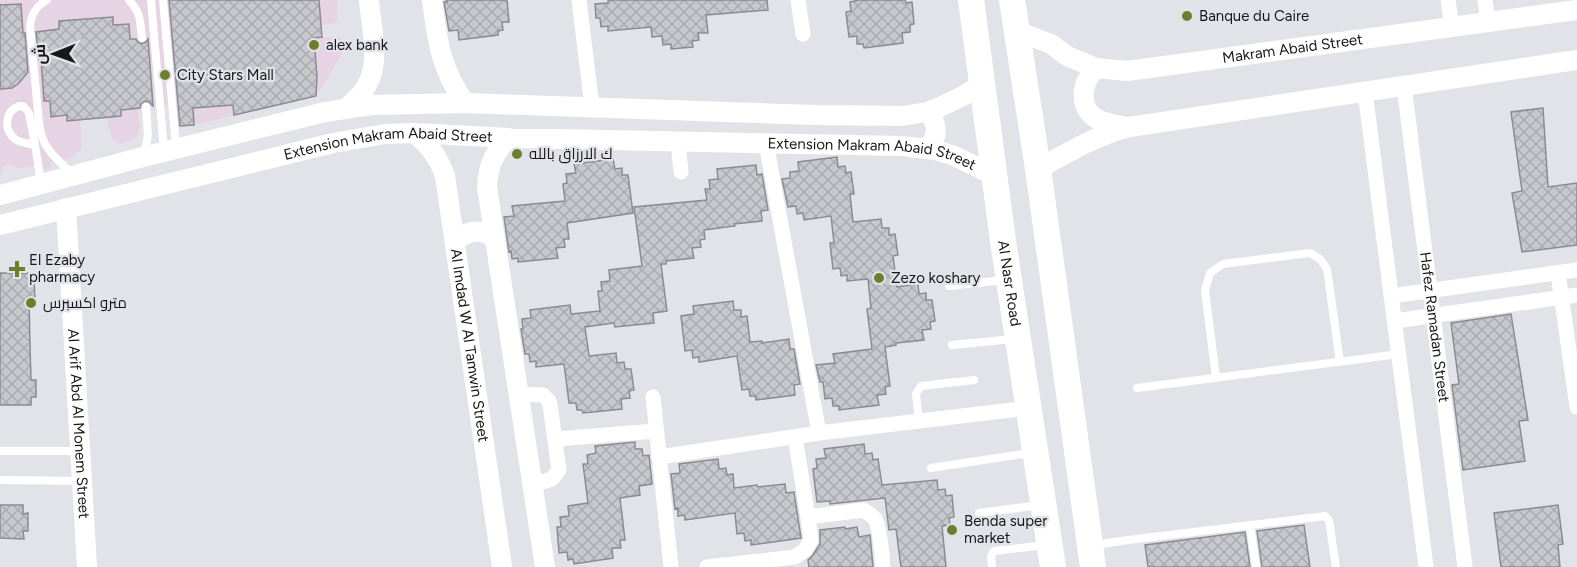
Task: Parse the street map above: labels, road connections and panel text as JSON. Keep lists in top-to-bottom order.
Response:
{
  "streets": {
    "highway": ["Al Nasr Road"],
    "street": [
      "Makram Abaid Street",
      "Extension Makram Abaid Street",
      "Hafez Ramadan Street",
      "Al Imdad W Al Tamwin Street",
      "Al Arif Abd Al Monem Street"
    ]
  },
  "crossings": [
    ["Extension Makram Abaid Street", "Al Nasr Road"],
    ["Extension Makram Abaid Street", "Al Imdad W Al Tamwin Street"],
    ["Extension Makram Abaid Street", "Al Arif Abd Al Monem Street"]
  ],
  "places": {
    "other": [
      "Banque du Caire",
      "alex bank",
      "City Stars Mall",
      "ك الارزاق بالله",
      "Zezo koshary",
      "مترو اكسبرس",
      "Benda super market"
    ],
    "health": ["El Ezaby pharmacy"]
  },
  "north": "left"
}
